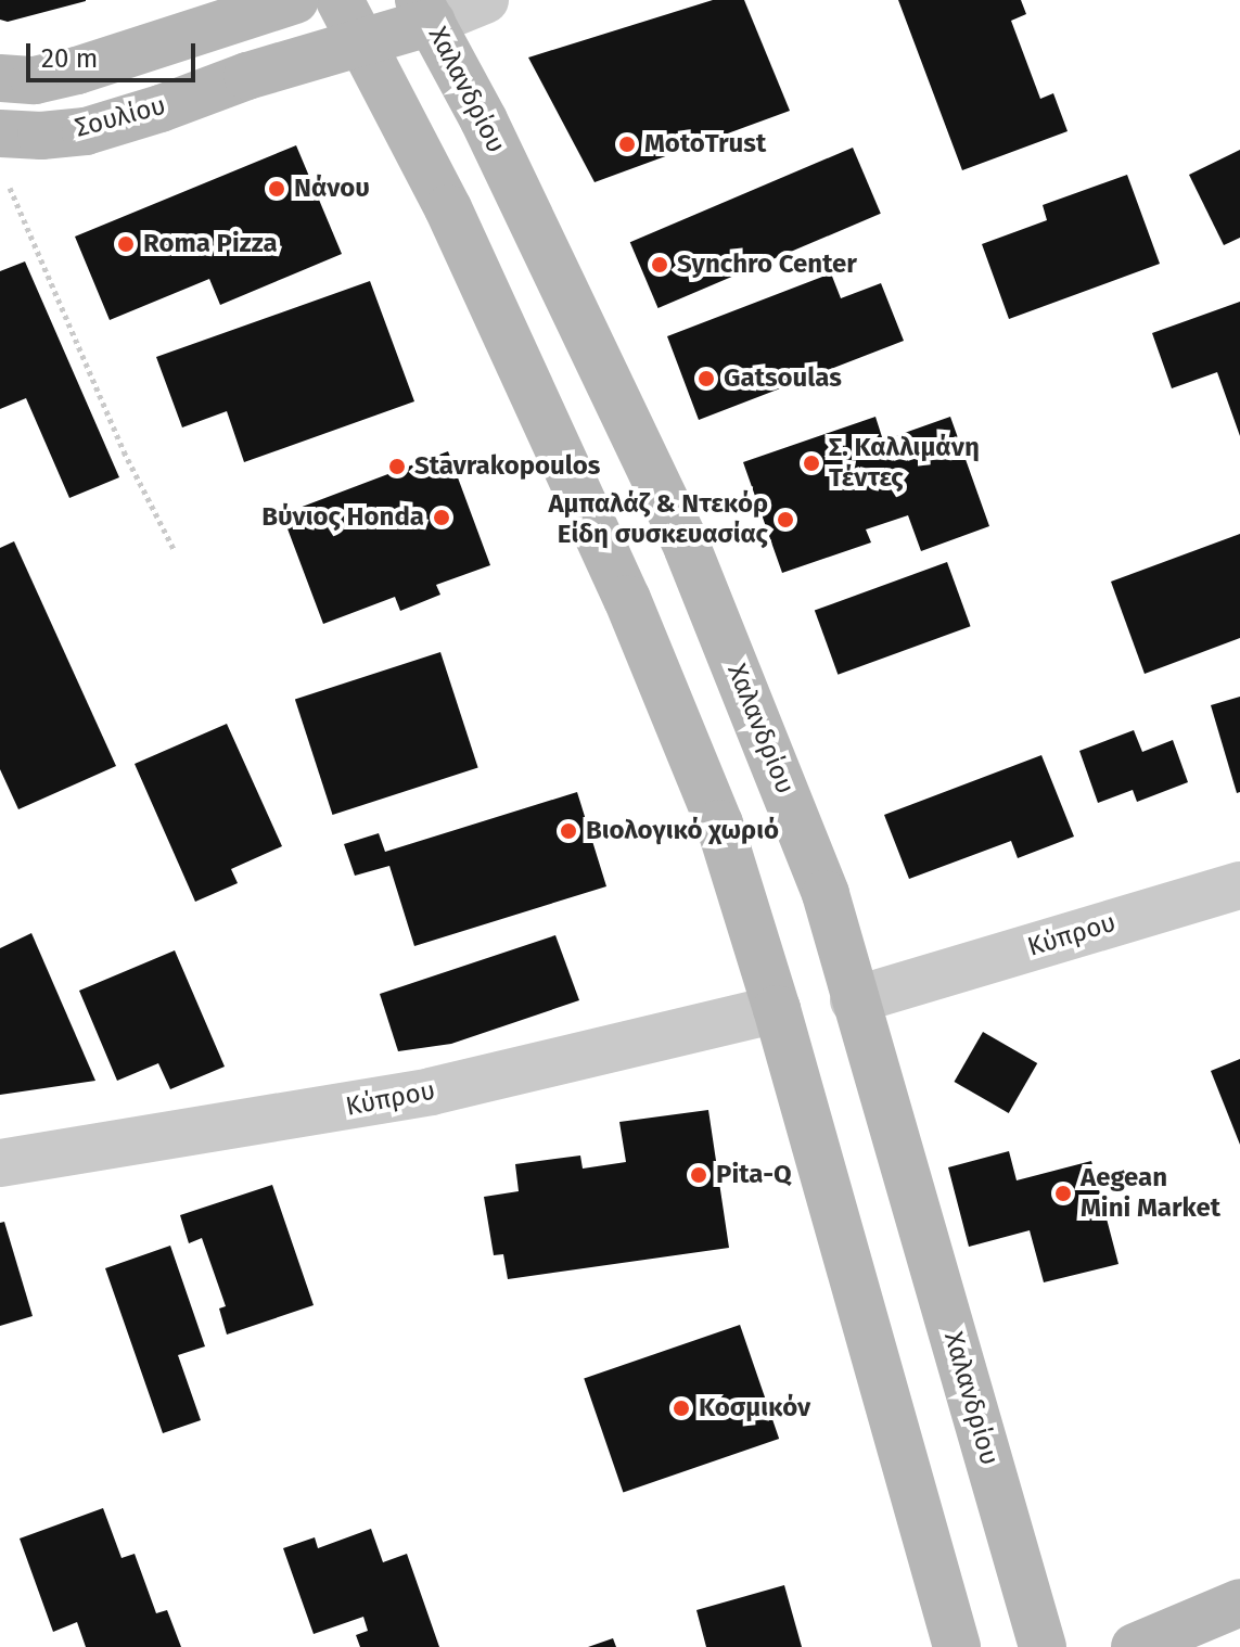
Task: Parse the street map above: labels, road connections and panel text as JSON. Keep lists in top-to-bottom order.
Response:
{
  "streets": {
    "main road": ["Χαλανδρίου", "Σουλίου"],
    "street": ["Κύπρου"]
  },
  "crossings": [
    ["Χαλανδρίου", "Σουλίου"],
    ["Χαλανδρίου", "Κύπρου"]
  ],
  "places": [
    "MotoTrust",
    "Νάνου",
    "Roma Pizza",
    "Synchro Center",
    "Gatsoulas",
    "Σ. Καλλιμάνη Τέντες",
    "Stavrakopoulos",
    "Βύνιος Honda",
    "Αμπαλάζ & Ντεκόρ Είδη συσκευασίας",
    "Βιολογικό χωριό",
    "Pita-Q",
    "Aegean Mini Market",
    "Κοσμικόν"
  ],
  "scale_bar": "20 m"
}
